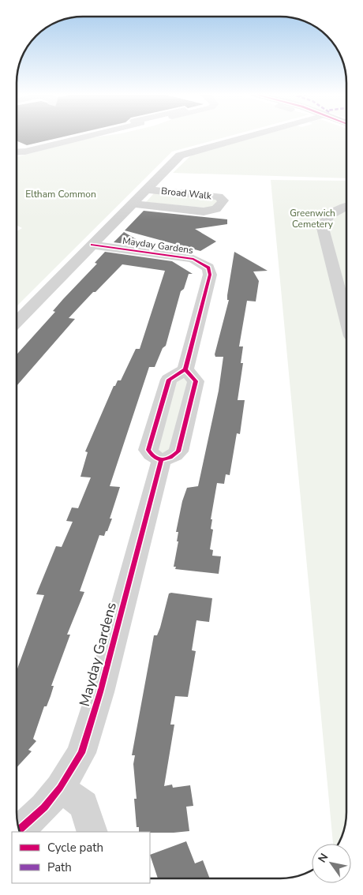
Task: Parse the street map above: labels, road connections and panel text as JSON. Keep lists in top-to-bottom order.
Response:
{
  "streets": {
    "street": ["Broad Walk", "Mayday Gardens"]
  },
  "crossings": [
    ["Broad Walk", "Mayday Gardens"]
  ],
  "parks": ["Eltham Common", "Greenwich Cemetery"],
  "legend": ["Cycle path", "Path"],
  "north": "top left"
}
